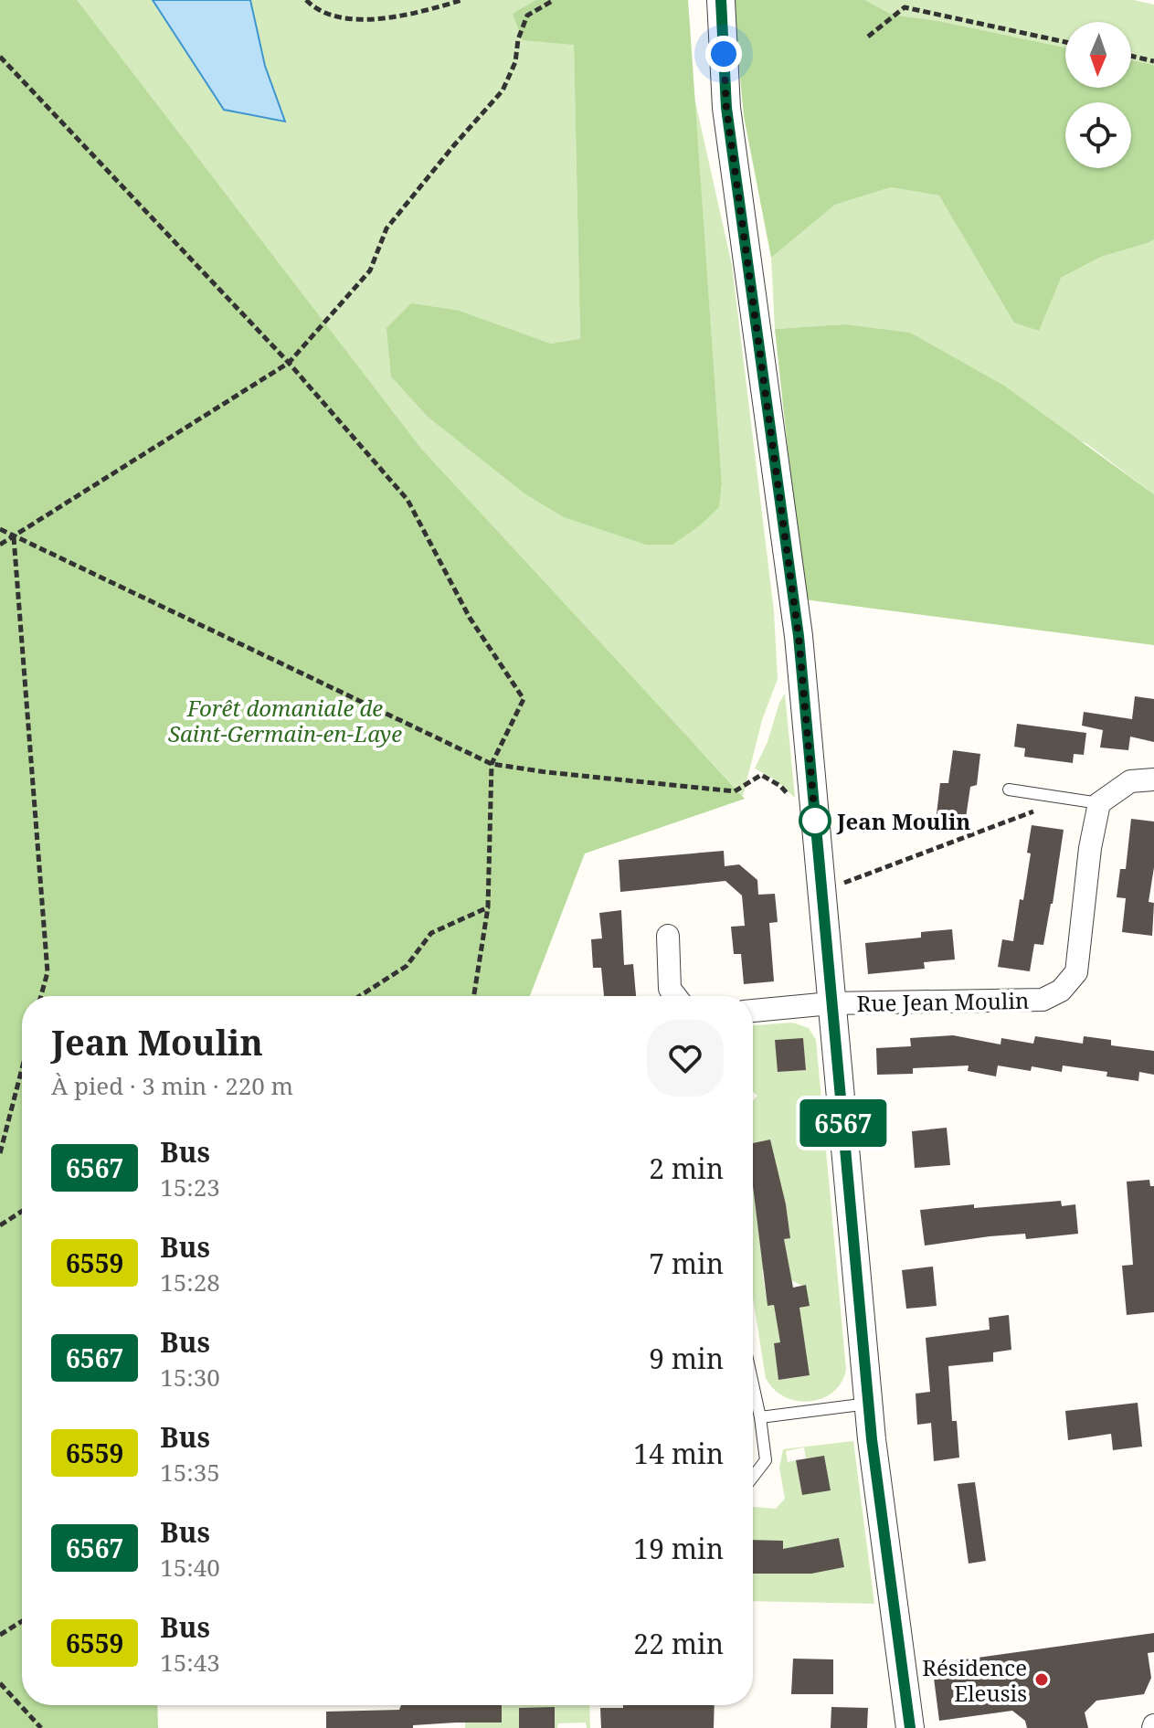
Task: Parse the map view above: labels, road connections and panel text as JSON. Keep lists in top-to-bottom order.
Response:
{
  "streets": {
    "street": ["Rue Jean Moulin"]
  },
  "parks": ["Forêt domaniale de Saint-Germain-en-Laye"],
  "places": ["Jean Moulin", "Résidence Eleusis"],
  "lines": ["bus line 6567"],
  "north": "bottom",
  "page": {
    "on_map": "6567",
    "heading": ["Jean Moulin", "À pied · 3 min · 220 m"],
    "list": [
      {
        "mark": "6567",
        "name": "Bus",
        "note": "15:23",
        "value": "2 min"
      },
      {
        "mark": "6559",
        "name": "Bus",
        "note": "15:28",
        "value": "7 min"
      },
      {
        "mark": "6567",
        "name": "Bus",
        "note": "15:30",
        "value": "9 min"
      },
      {
        "mark": "6559",
        "name": "Bus",
        "note": "15:35",
        "value": "14 min"
      },
      {
        "mark": "6567",
        "name": "Bus",
        "note": "15:40",
        "value": "19 min"
      },
      {
        "mark": "6559",
        "name": "Bus",
        "note": "15:43",
        "value": "22 min"
      }
    ]
  }
}
